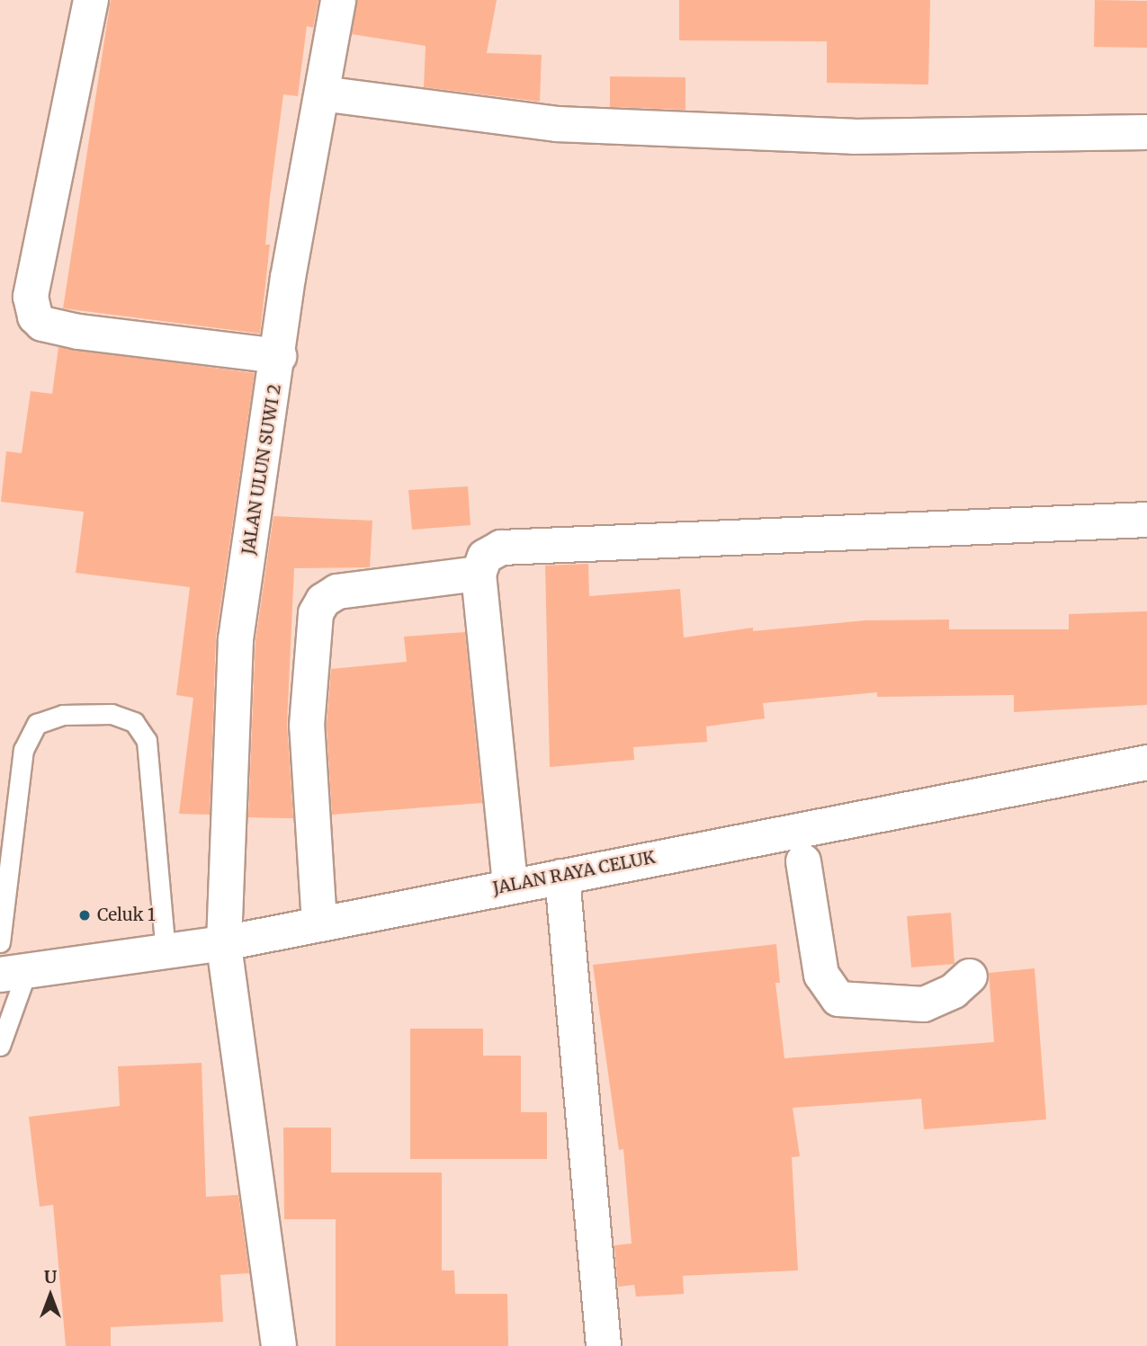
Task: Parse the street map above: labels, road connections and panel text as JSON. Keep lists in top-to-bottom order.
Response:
{
  "streets": {
    "main road": ["JALAN ULUN SUWI 2", "JALAN RAYA CELUK"]
  },
  "crossings": [
    ["JALAN ULUN SUWI 2", "JALAN RAYA CELUK"]
  ],
  "places": ["Celuk 1"],
  "north": "top"
}
